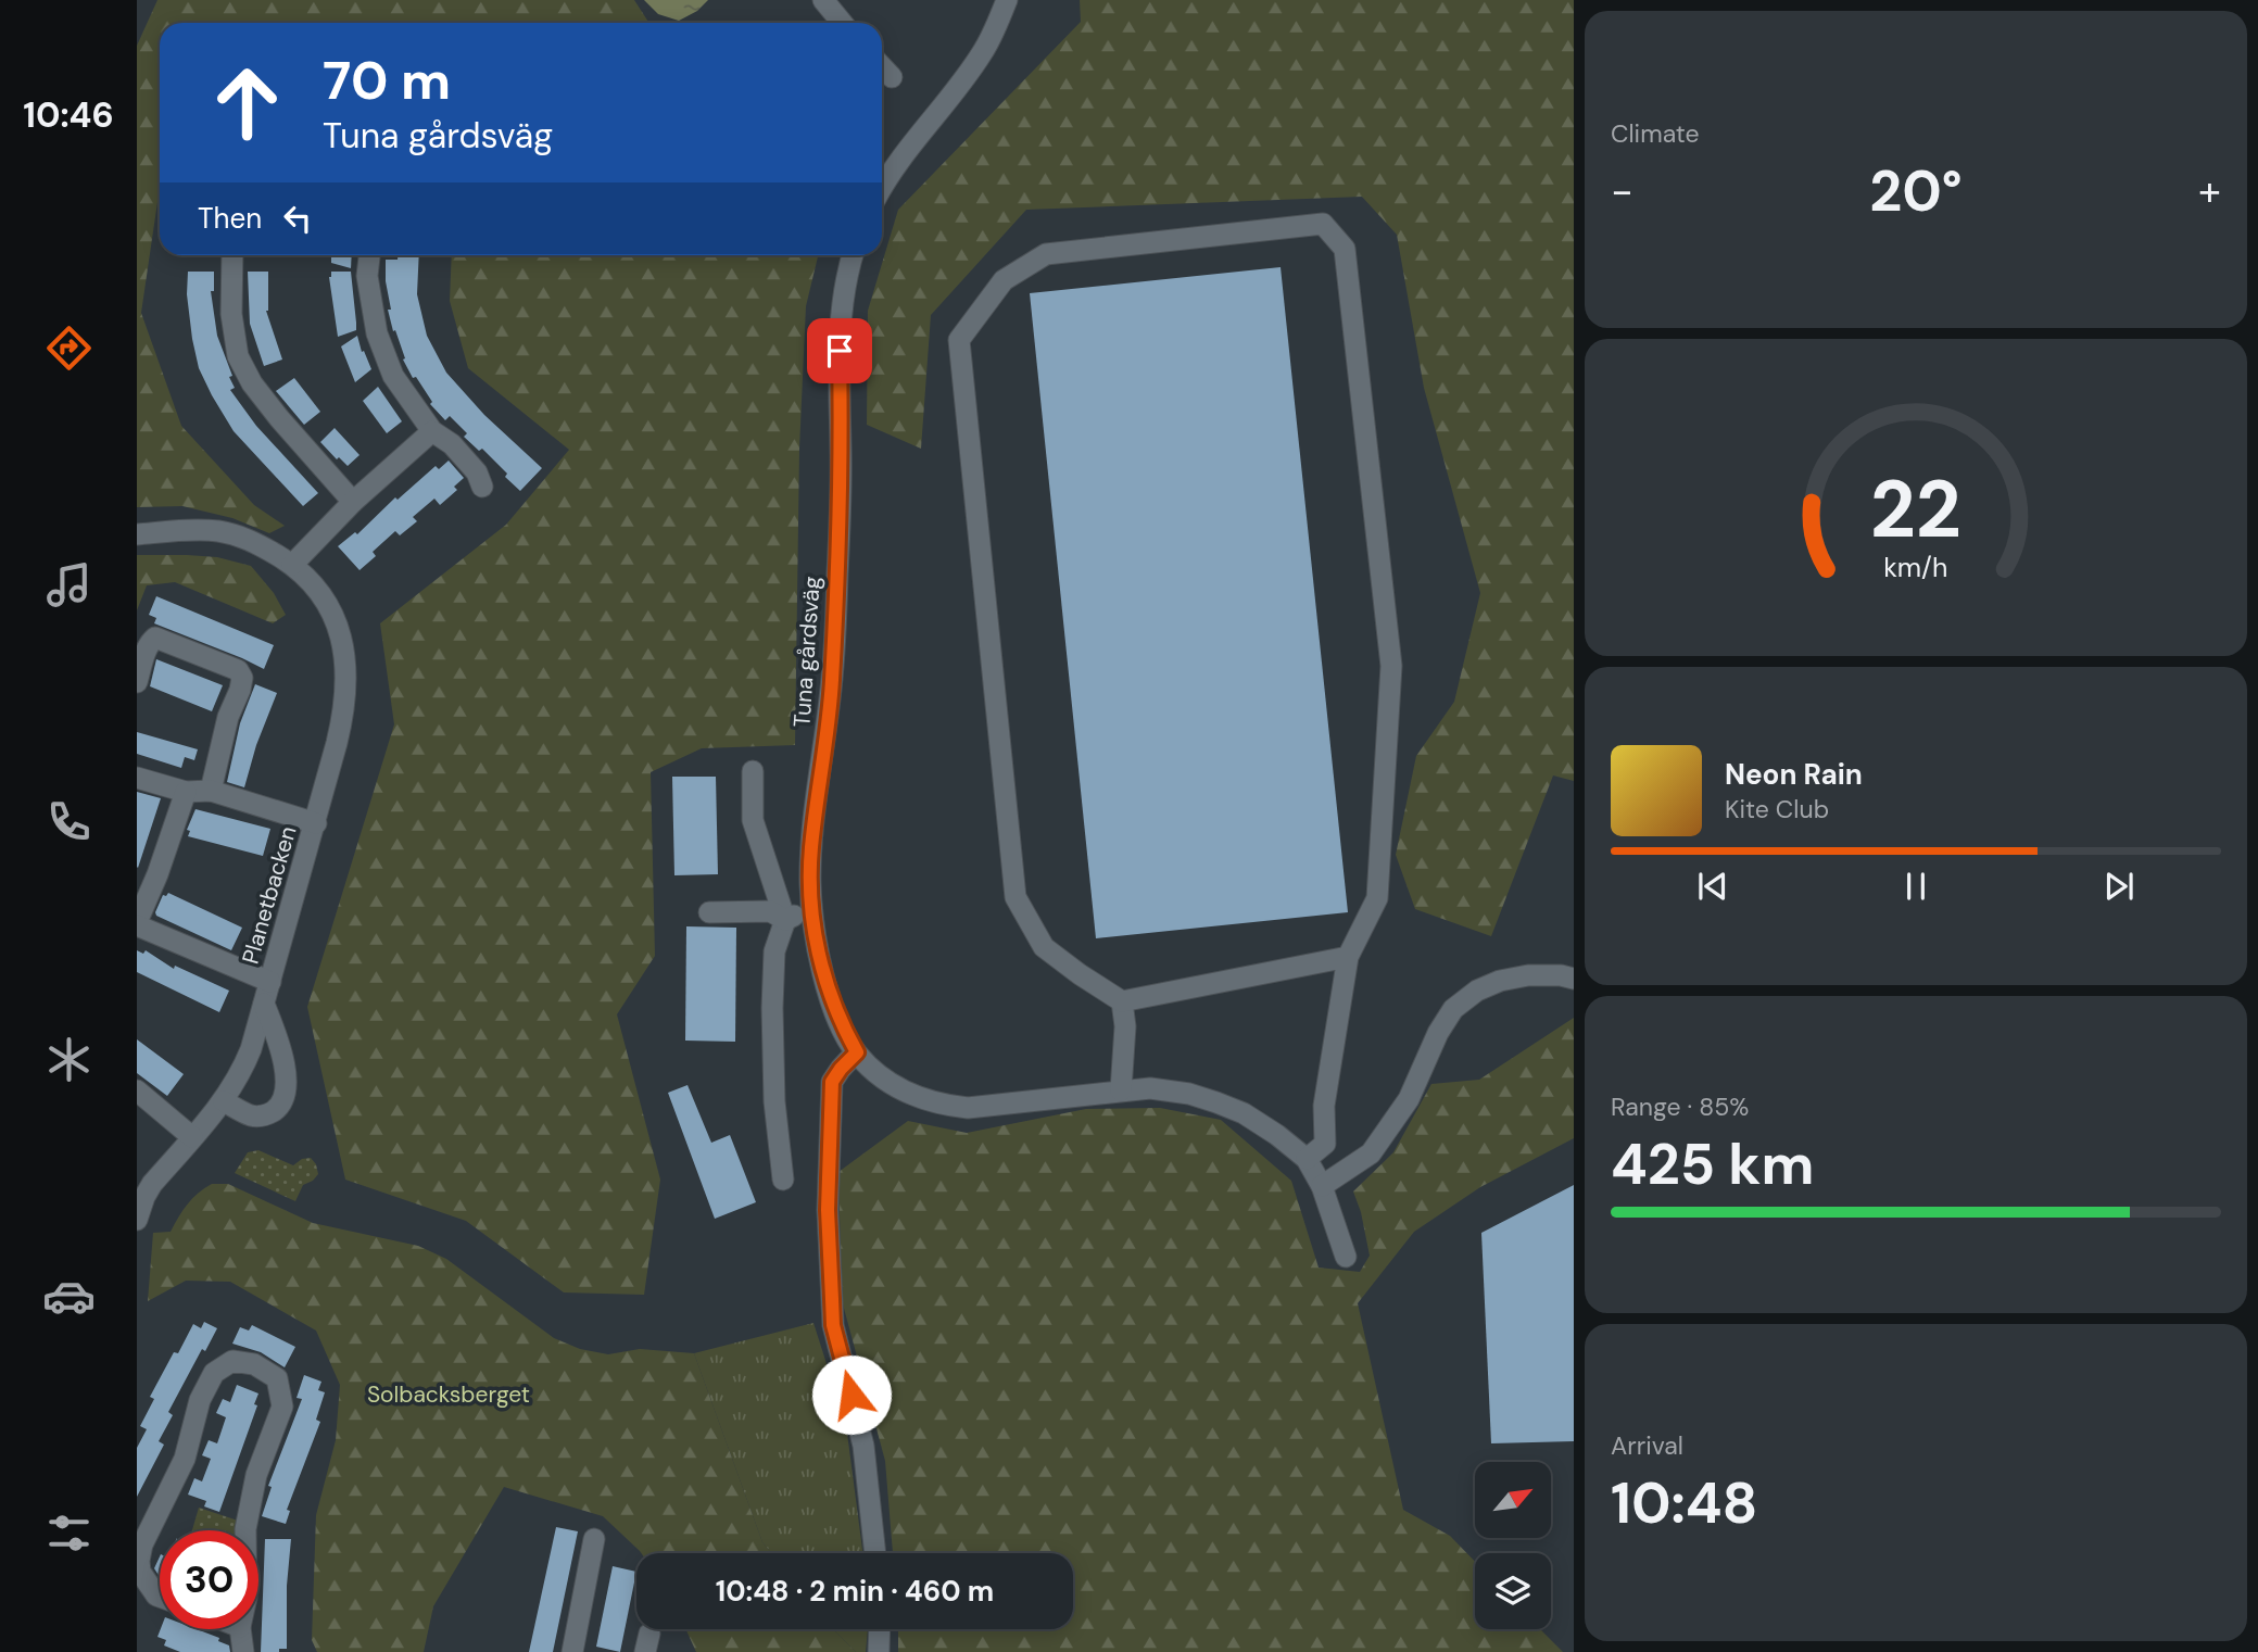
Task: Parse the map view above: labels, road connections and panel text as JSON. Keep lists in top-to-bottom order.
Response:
{
  "streets": {
    "street": ["Tuna gårdsväg", "Planetbacken"]
  },
  "parks": ["Solbacksberget"],
  "north": "top right",
  "page": {
    "tabs": "10:46",
    "tile": [
      "Climate",
      ["Range · 85%", "425 km"],
      ["Arrival", "10:48"]
    ],
    "turn": ["70 m", "Tuna gårdsväg"],
    "heat": ["−", "20°", "+"],
    "then": "Then",
    "song": ["Neon Rain", "Kite Club"],
    "limit": "30",
    "trip": "10:48 · 2 min · 460 m",
    "gauge": ["22", "km/h"]
  }
}
